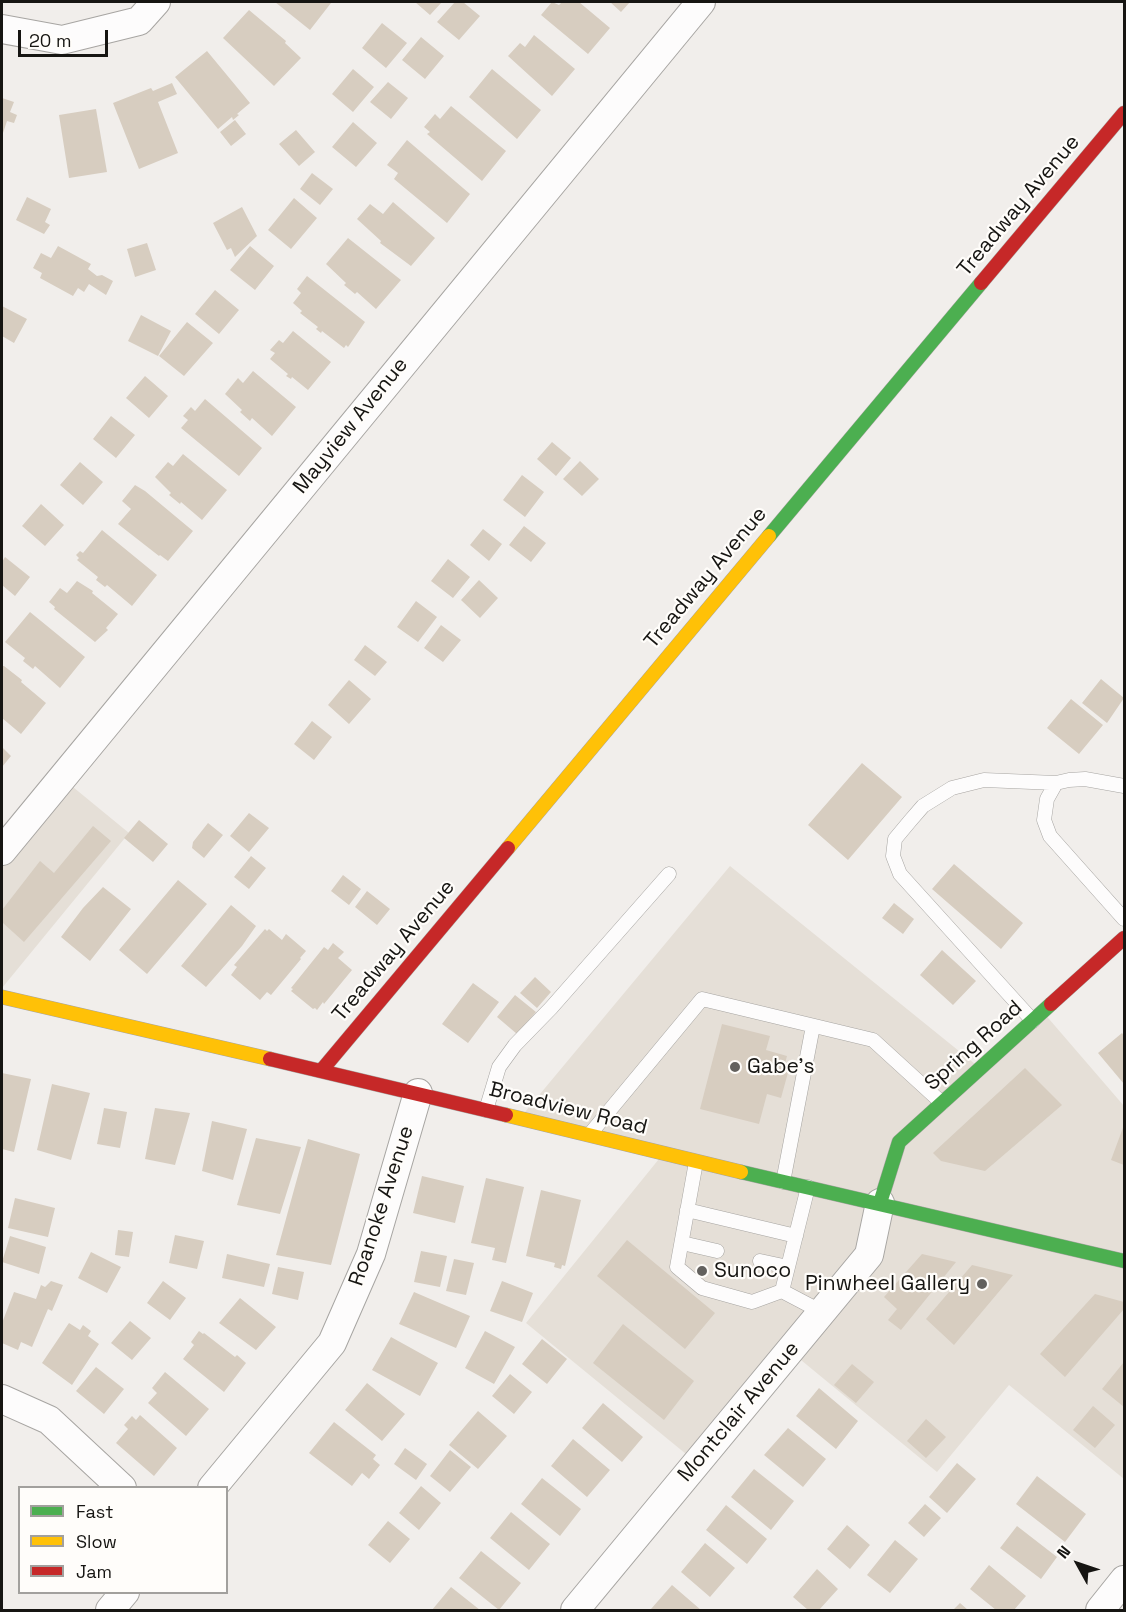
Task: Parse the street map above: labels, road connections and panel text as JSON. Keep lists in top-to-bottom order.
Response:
{
  "streets": {
    "street": [
      "Treadway Avenue",
      "Mayview Avenue",
      "Spring Road",
      "Broadview Road",
      "Roanoke Avenue",
      "Montclair Avenue"
    ]
  },
  "crossings": [
    ["Treadway Avenue", "Broadview Road"],
    ["Spring Road", "Broadview Road"],
    ["Spring Road", "Montclair Avenue"],
    ["Broadview Road", "Roanoke Avenue"],
    ["Broadview Road", "Montclair Avenue"]
  ],
  "places": ["Gabe's", "Sunoco", "Pinwheel Gallery"],
  "legend": ["Fast", "Slow", "Jam"],
  "scale_bar": "20 m",
  "north": "top left"
}
